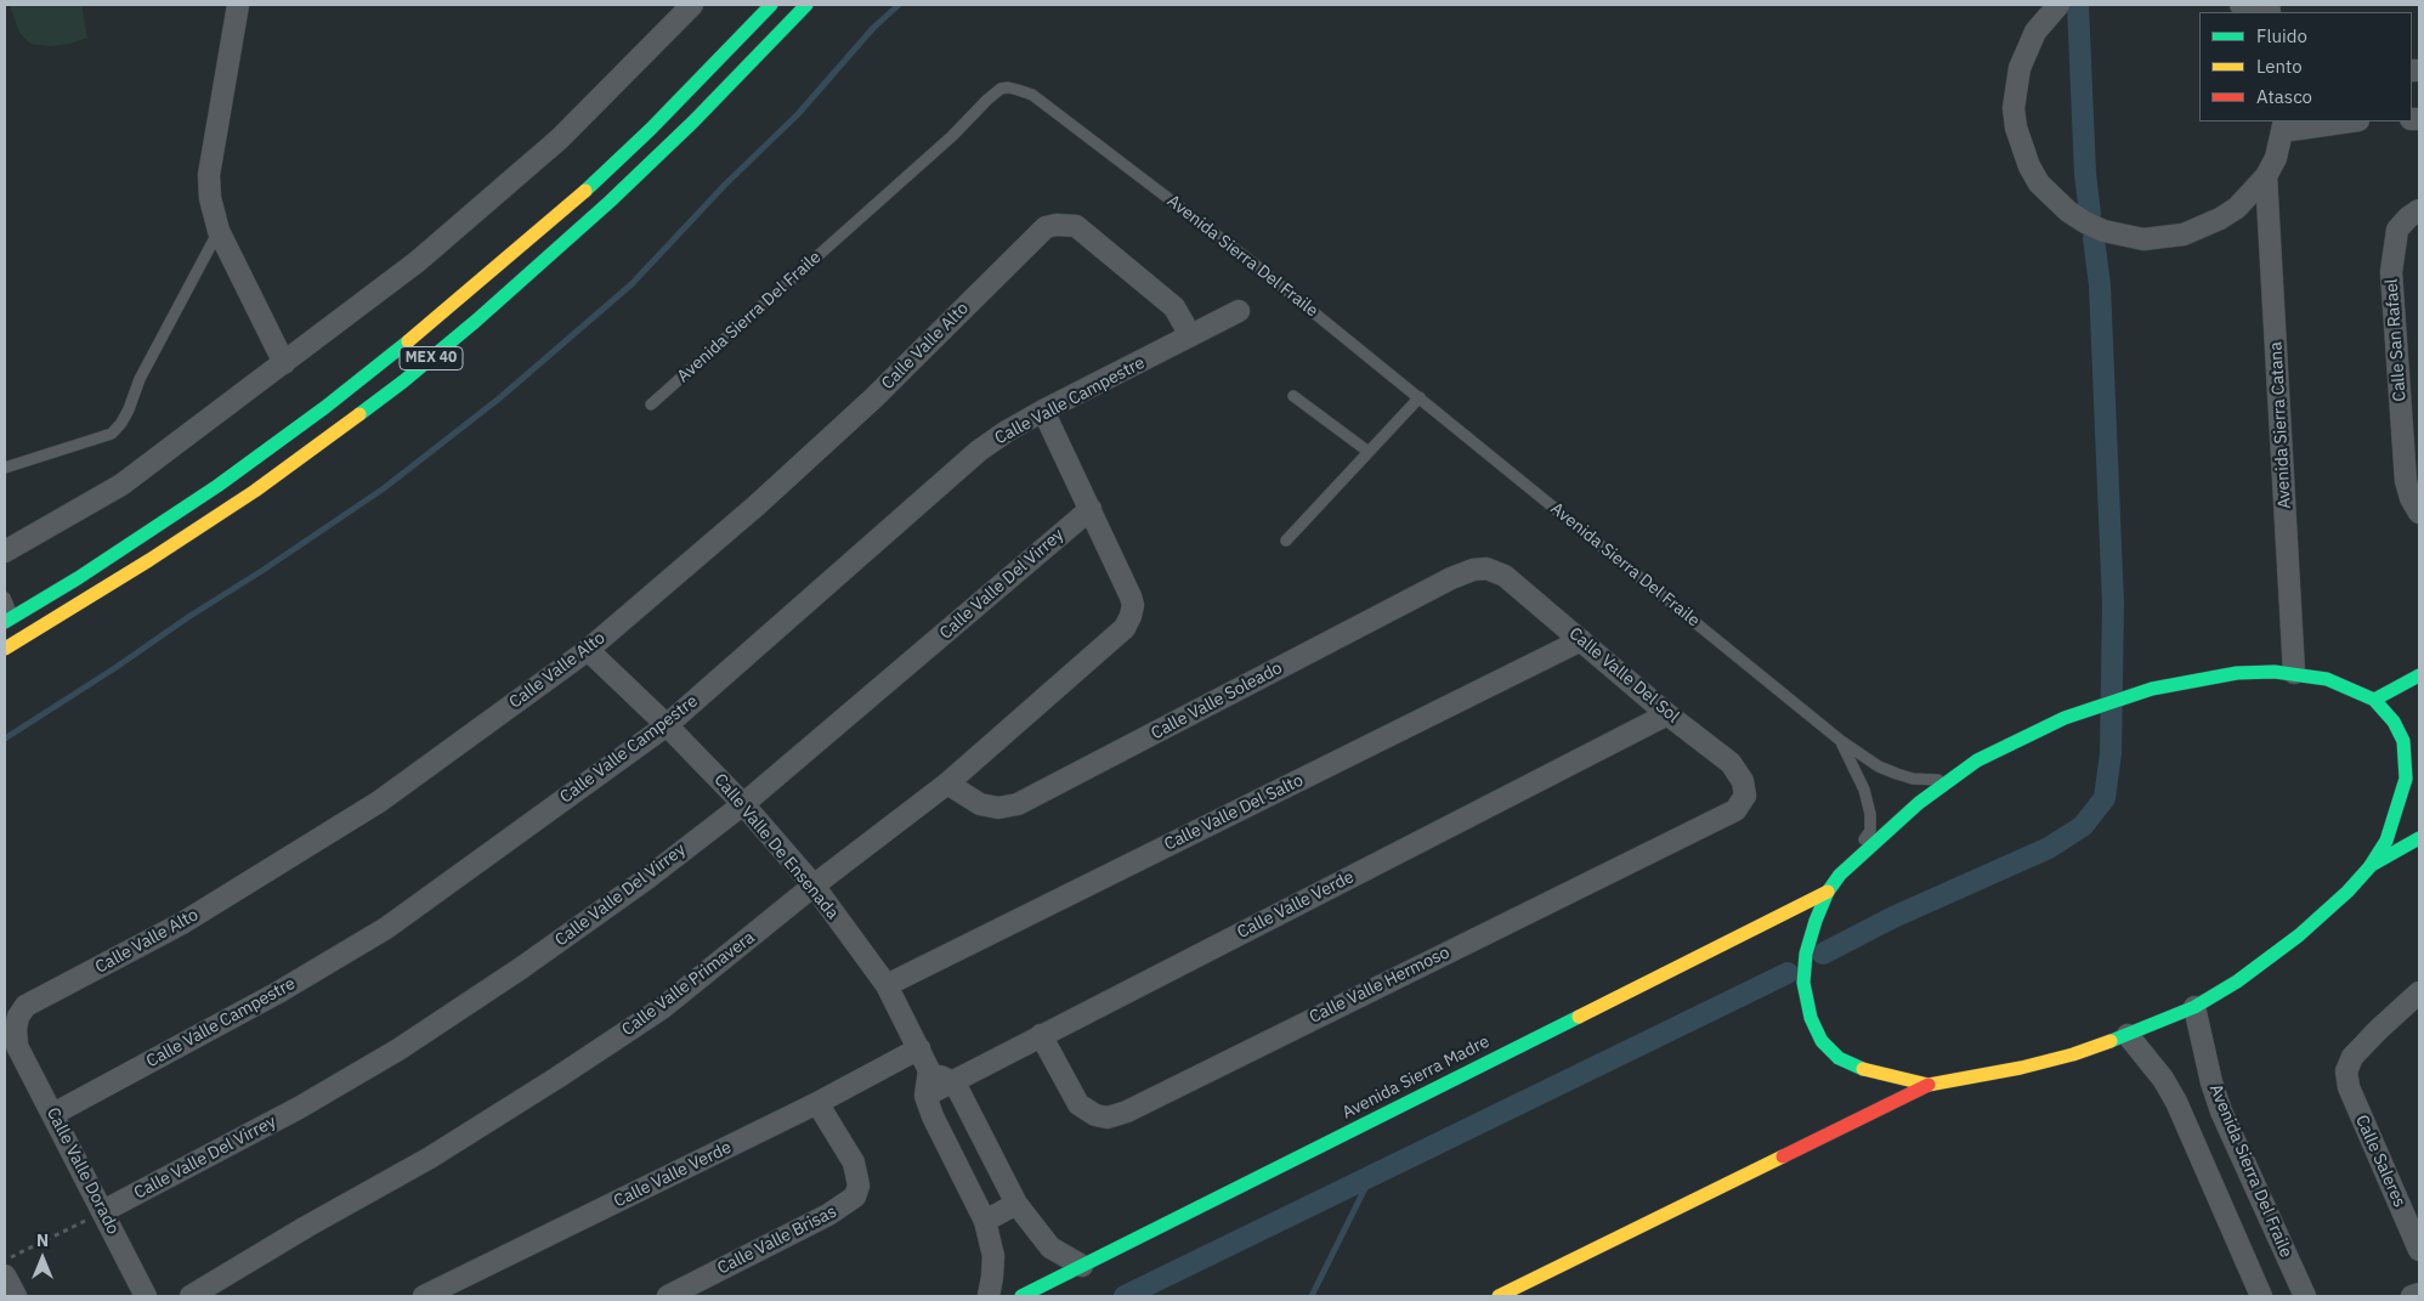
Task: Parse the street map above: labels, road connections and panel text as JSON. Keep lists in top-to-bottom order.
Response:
{
  "streets": {
    "main road": ["MEX 40", "Avenida Sierra Madre"],
    "street": [
      "Avenida Sierra Del Fraile",
      "Calle San Rafael",
      "Calle Valle Alto",
      "Calle Valle Campestre",
      "Avenida Sierra Catana",
      "Calle Valle Del Virrey",
      "Calle Valle Del Sol",
      "Calle Valle Soleado",
      "Calle Valle Del Salto",
      "Calle Valle De Ensenada",
      "Calle Valle Verde",
      "Calle Valle Primavera",
      "Calle Valle Hermoso",
      "Calle Saleres",
      "Calle Valle Dorado",
      "Calle Valle Brisas"
    ]
  },
  "crossings": [
    ["Calle Valle Alto", "Calle Valle Campestre"],
    ["Calle Valle Alto", "Calle Valle De Ensenada"],
    ["Calle Valle Alto", "Calle Valle Dorado"],
    ["Calle Valle Campestre", "Calle Valle De Ensenada"],
    ["Calle Valle Campestre", "Calle Valle Dorado"],
    ["Calle Valle Del Virrey", "Calle Valle De Ensenada"],
    ["Calle Valle Del Virrey", "Calle Valle Primavera"],
    ["Calle Valle Del Virrey", "Calle Valle Dorado"],
    ["Calle Valle Del Sol", "Calle Valle Soleado"],
    ["Calle Valle Del Sol", "Calle Valle Del Salto"],
    ["Calle Valle Del Sol", "Calle Valle Verde"],
    ["Calle Valle Del Sol", "Calle Valle Hermoso"],
    ["Calle Valle Soleado", "Calle Valle Primavera"],
    ["Calle Valle Del Salto", "Calle Valle De Ensenada"],
    ["Calle Valle De Ensenada", "Calle Valle Verde"],
    ["Calle Valle De Ensenada", "Calle Valle Primavera"],
    ["Calle Valle Verde", "Calle Valle Hermoso"],
    ["Calle Valle Verde", "Calle Valle Brisas"]
  ],
  "legend": ["Fluido", "Lento", "Atasco"],
  "north": "top"
}
